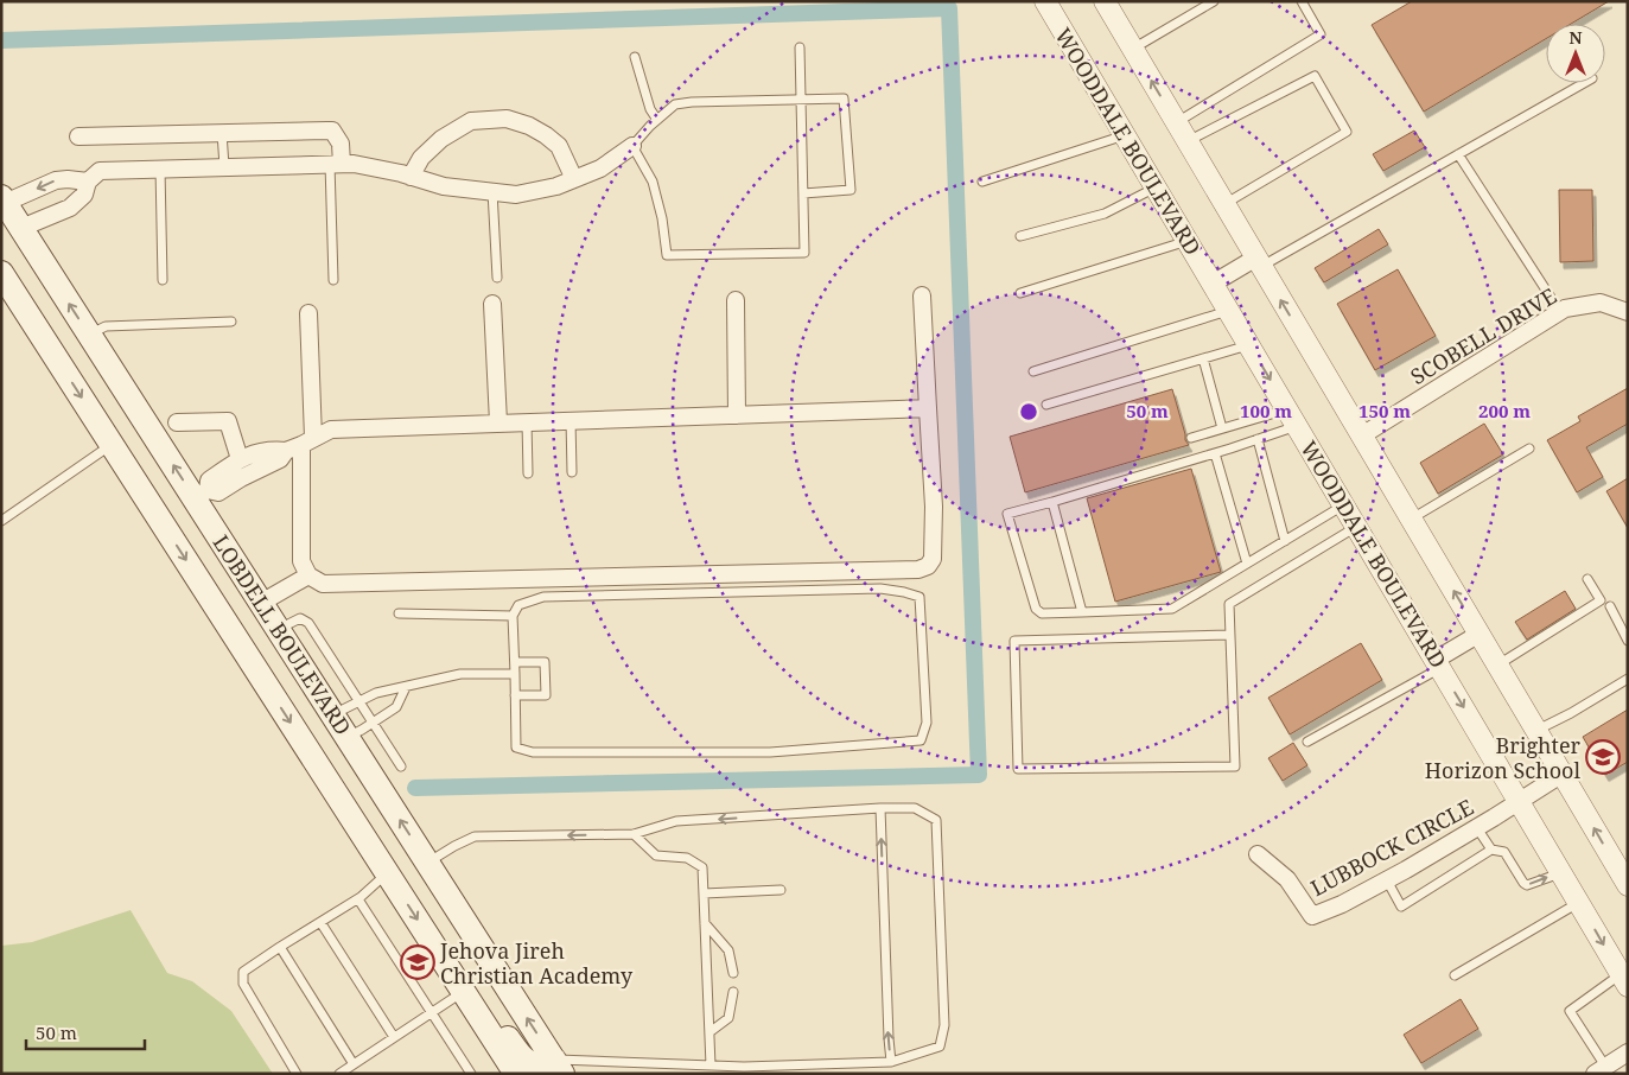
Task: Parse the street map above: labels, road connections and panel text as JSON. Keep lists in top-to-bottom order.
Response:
{
  "streets": {
    "main road": ["LOBDELL BOULEVARD"],
    "street": ["WOODDALE BOULEVARD", "SCOBELL DRIVE", "LUBBOCK CIRCLE"]
  },
  "crossings": [
    ["WOODDALE BOULEVARD", "LUBBOCK CIRCLE"]
  ],
  "places": {
    "school or university": ["Brighter Horizon School", "Jehova Jireh Christian Academy"]
  },
  "scale_bar": "50 m",
  "north": "top",
  "rings": [
    "50 m",
    "100 m",
    "150 m",
    "200 m"
  ]
}
